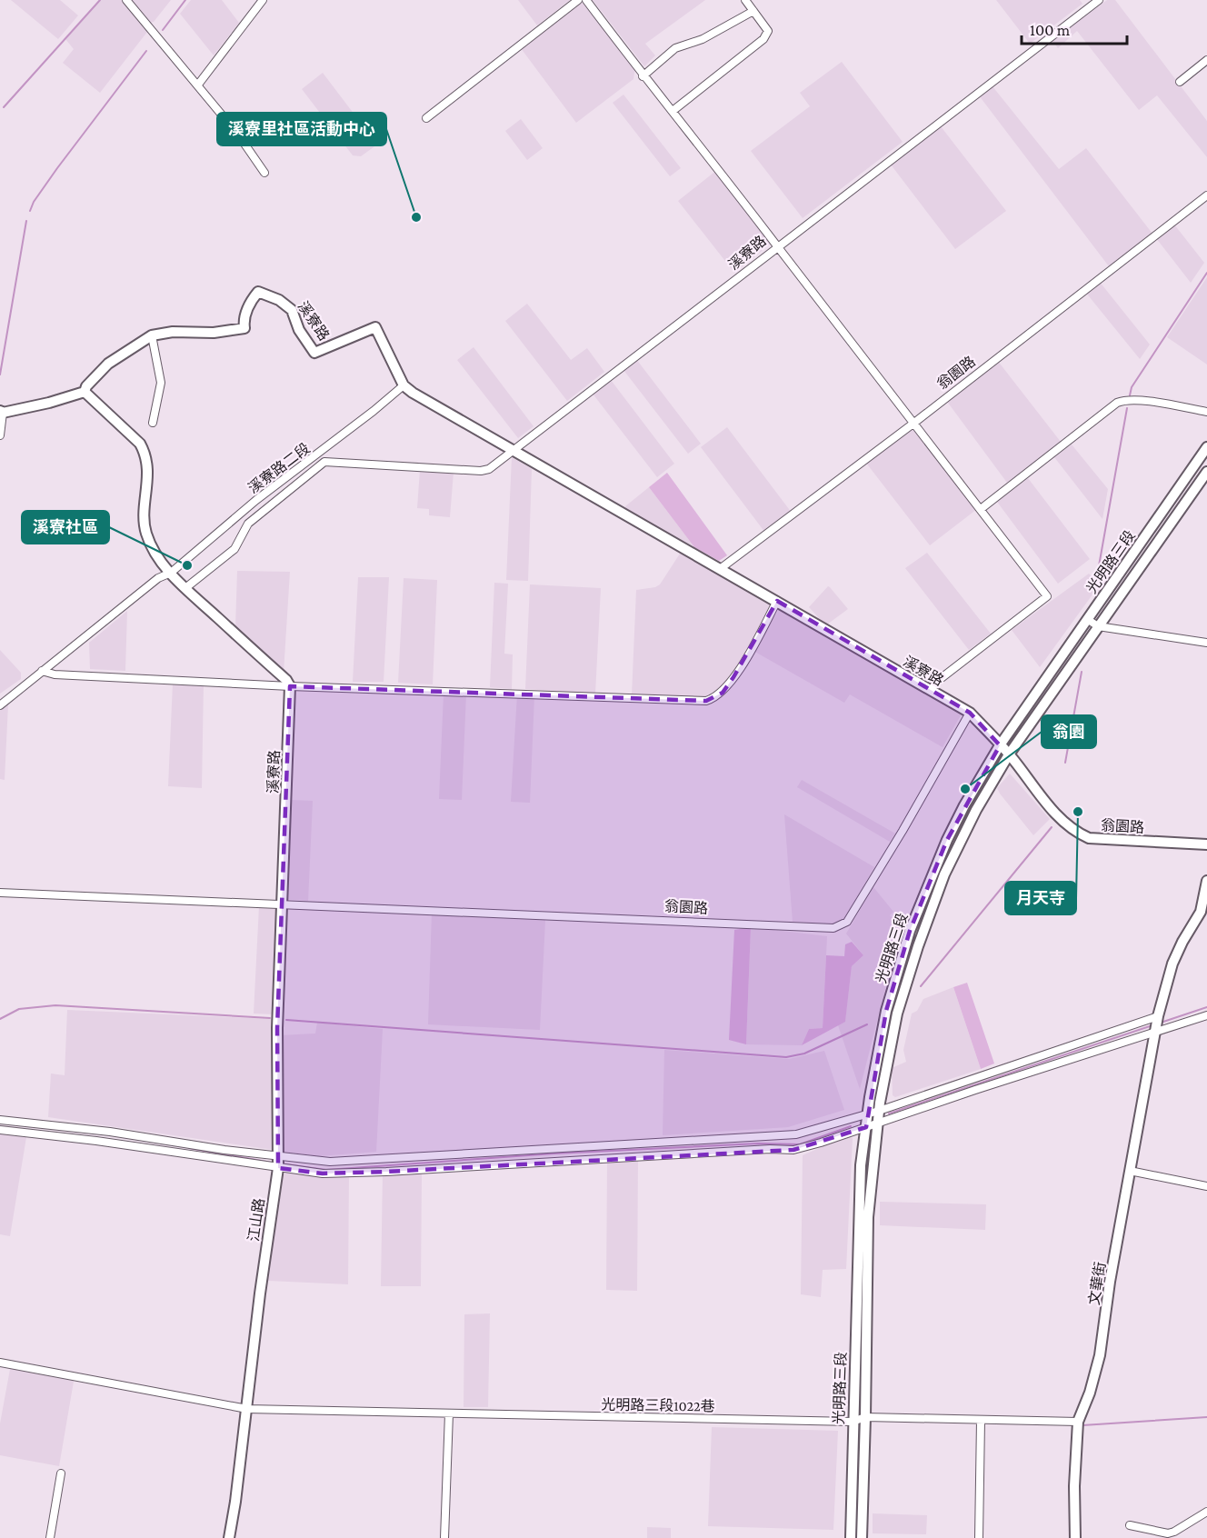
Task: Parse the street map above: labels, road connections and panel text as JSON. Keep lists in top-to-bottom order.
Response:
{
  "streets": {
    "street": [
      "溪寮路",
      "翁園路",
      "溪寮路二段",
      "光明路三段",
      "江山路",
      "文華街",
      "光明路三段1022巷"
    ]
  },
  "crossings": [
    ["溪寮路", "翁園路"],
    ["溪寮路", "溪寮路二段"],
    ["溪寮路", "光明路三段"],
    ["溪寮路", "江山路"],
    ["翁園路", "光明路三段"],
    ["翁園路", "江山路"],
    ["光明路三段", "光明路三段1022巷"],
    ["江山路", "光明路三段1022巷"]
  ],
  "places": [
    "溪寮里社區活動中心",
    "溪寮社區",
    "翁園",
    "月天寺"
  ],
  "scale_bar": "100 m"
}
